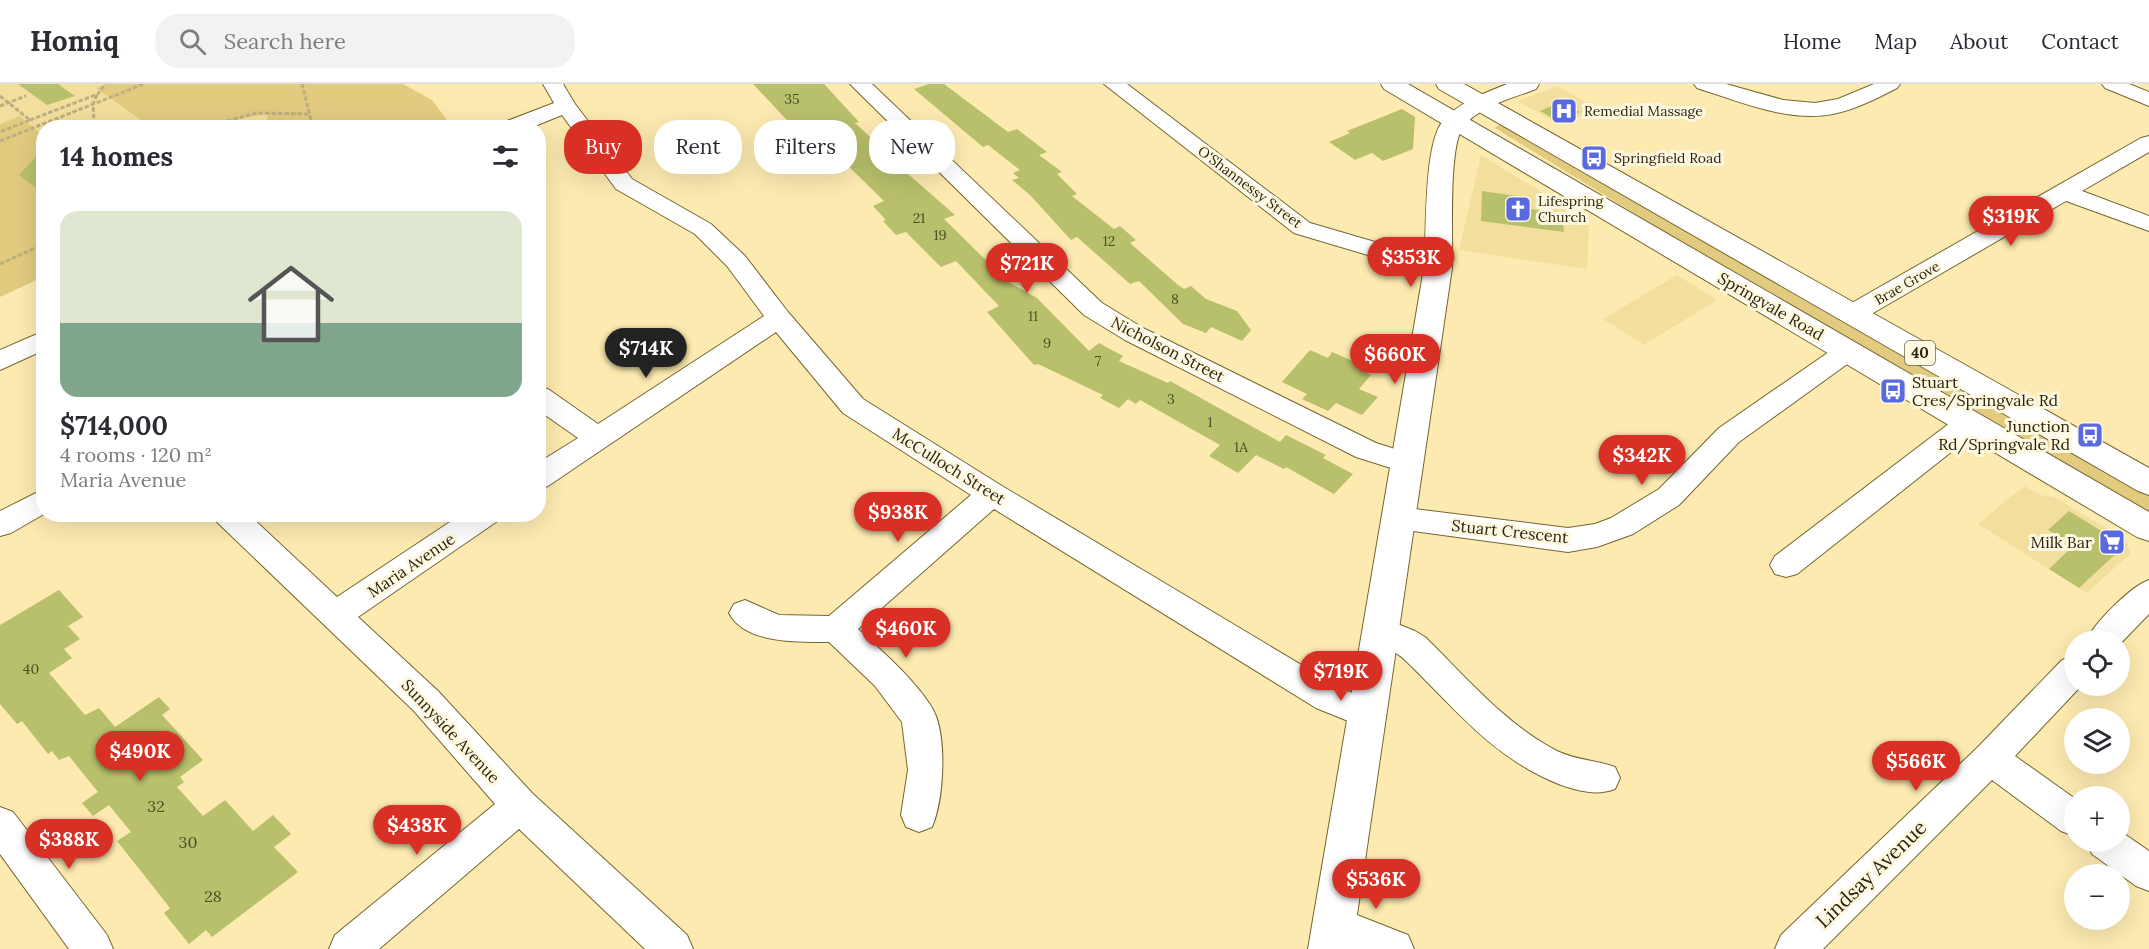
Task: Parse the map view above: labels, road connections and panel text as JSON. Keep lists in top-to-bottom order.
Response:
{
  "streets": {
    "main road": ["Springvale Road", "40"],
    "street": [
      "O'Shannessy Street",
      "Brae Grove",
      "Nicholson Street",
      "McCulloch Street",
      "Stuart Crescent",
      "Maria Avenue",
      "Sunnyside Avenue",
      "Lindsay Avenue"
    ]
  },
  "crossings": [
    ["Brae Grove", "Springvale Road"],
    ["Springvale Road", "Stuart Crescent"],
    ["Maria Avenue", "Sunnyside Avenue"]
  ],
  "places": {
    "hospital": ["Remedial Massage"],
    "bus stop": ["Springfield Road", "Stuart Cres/Springvale Rd", "Junction Rd/Springvale Rd"],
    "church": ["Lifespring Church"],
    "supermarket": ["Milk Bar"]
  },
  "house_numbers": [
    "35",
    "21",
    "19",
    "12",
    "8",
    "11",
    "9",
    "7",
    "3",
    "1",
    "1A",
    "40",
    "32",
    "30",
    "28"
  ],
  "page": {
    "header": "Homiq",
    "search": "Search here",
    "nav": [
      "Home",
      "Map",
      "About",
      "Contact"
    ],
    "chip": [
      "Buy",
      "Rent",
      "Filters",
      "New"
    ],
    "heading": "14 homes",
    "list": [
      {
        "name": "$714,000",
        "note": "4 rooms · 120 m² · Maria Avenue"
      }
    ],
    "price": [
      "$319K",
      "$353K",
      "$721K",
      "$714K",
      "$660K",
      "$342K",
      "$938K",
      "$460K",
      "$719K",
      "$490K",
      "$566K",
      "$438K",
      "$388K",
      "$536K"
    ],
    "map_buttons": ["+", "−"]
  }
}
